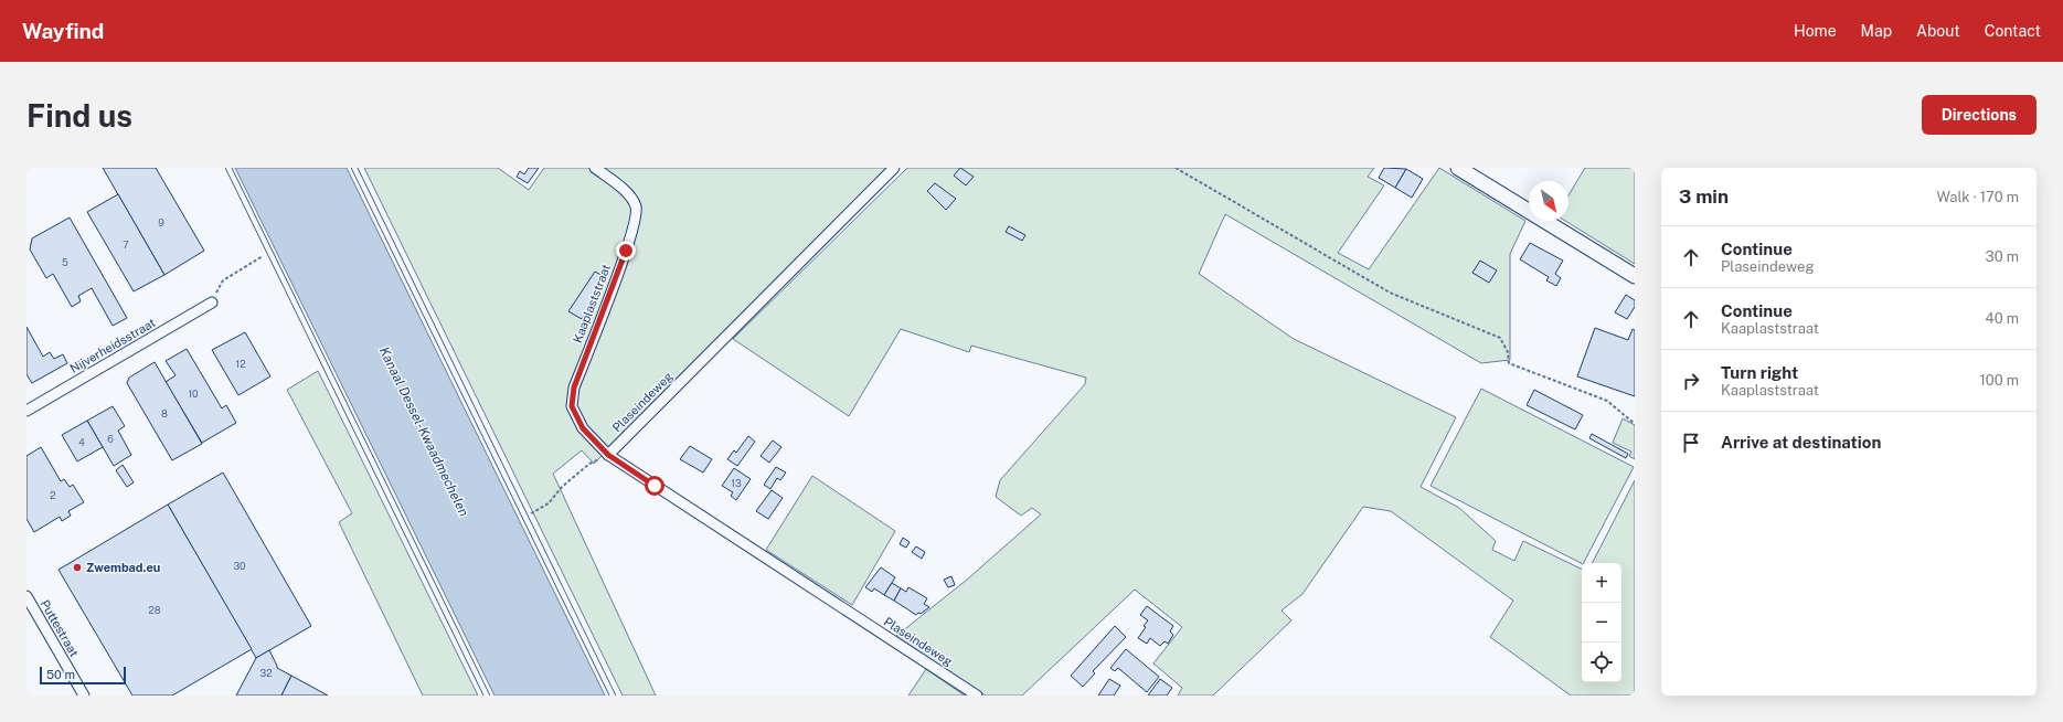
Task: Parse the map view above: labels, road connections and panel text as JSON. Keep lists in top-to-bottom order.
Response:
{
  "streets": {
    "street": [
      "Kaaplaststraat",
      "Nijverheidsstraat",
      "Plaseindeweg",
      "Puttestraat"
    ]
  },
  "crossings": [
    ["Kaaplaststraat", "Plaseindeweg"]
  ],
  "water": ["Kanaal Dessel-Kwaadmechelen"],
  "places": ["Zwembad.eu"],
  "house_numbers": [
    "9",
    "7",
    "5",
    "12",
    "10",
    "8",
    "6",
    "4",
    "13",
    "2",
    "30",
    "28",
    "32"
  ],
  "scale_bar": "50 m",
  "north": "bottom right",
  "page": {
    "header": "Wayfind",
    "nav": [
      "Home",
      "Map",
      "About",
      "Contact"
    ],
    "buttons": "Directions",
    "title": "Find us",
    "heading": ["3 min", "Walk · 170 m"],
    "list": [
      ["Continue", "Plaseindeweg", "30 m"],
      ["Continue", "Kaaplaststraat", "40 m"],
      ["Turn right", "Kaaplaststraat", "100 m"],
      "Arrive at destination"
    ],
    "map_buttons": ["+", "−"],
    "scale": "50 m"
  }
}
